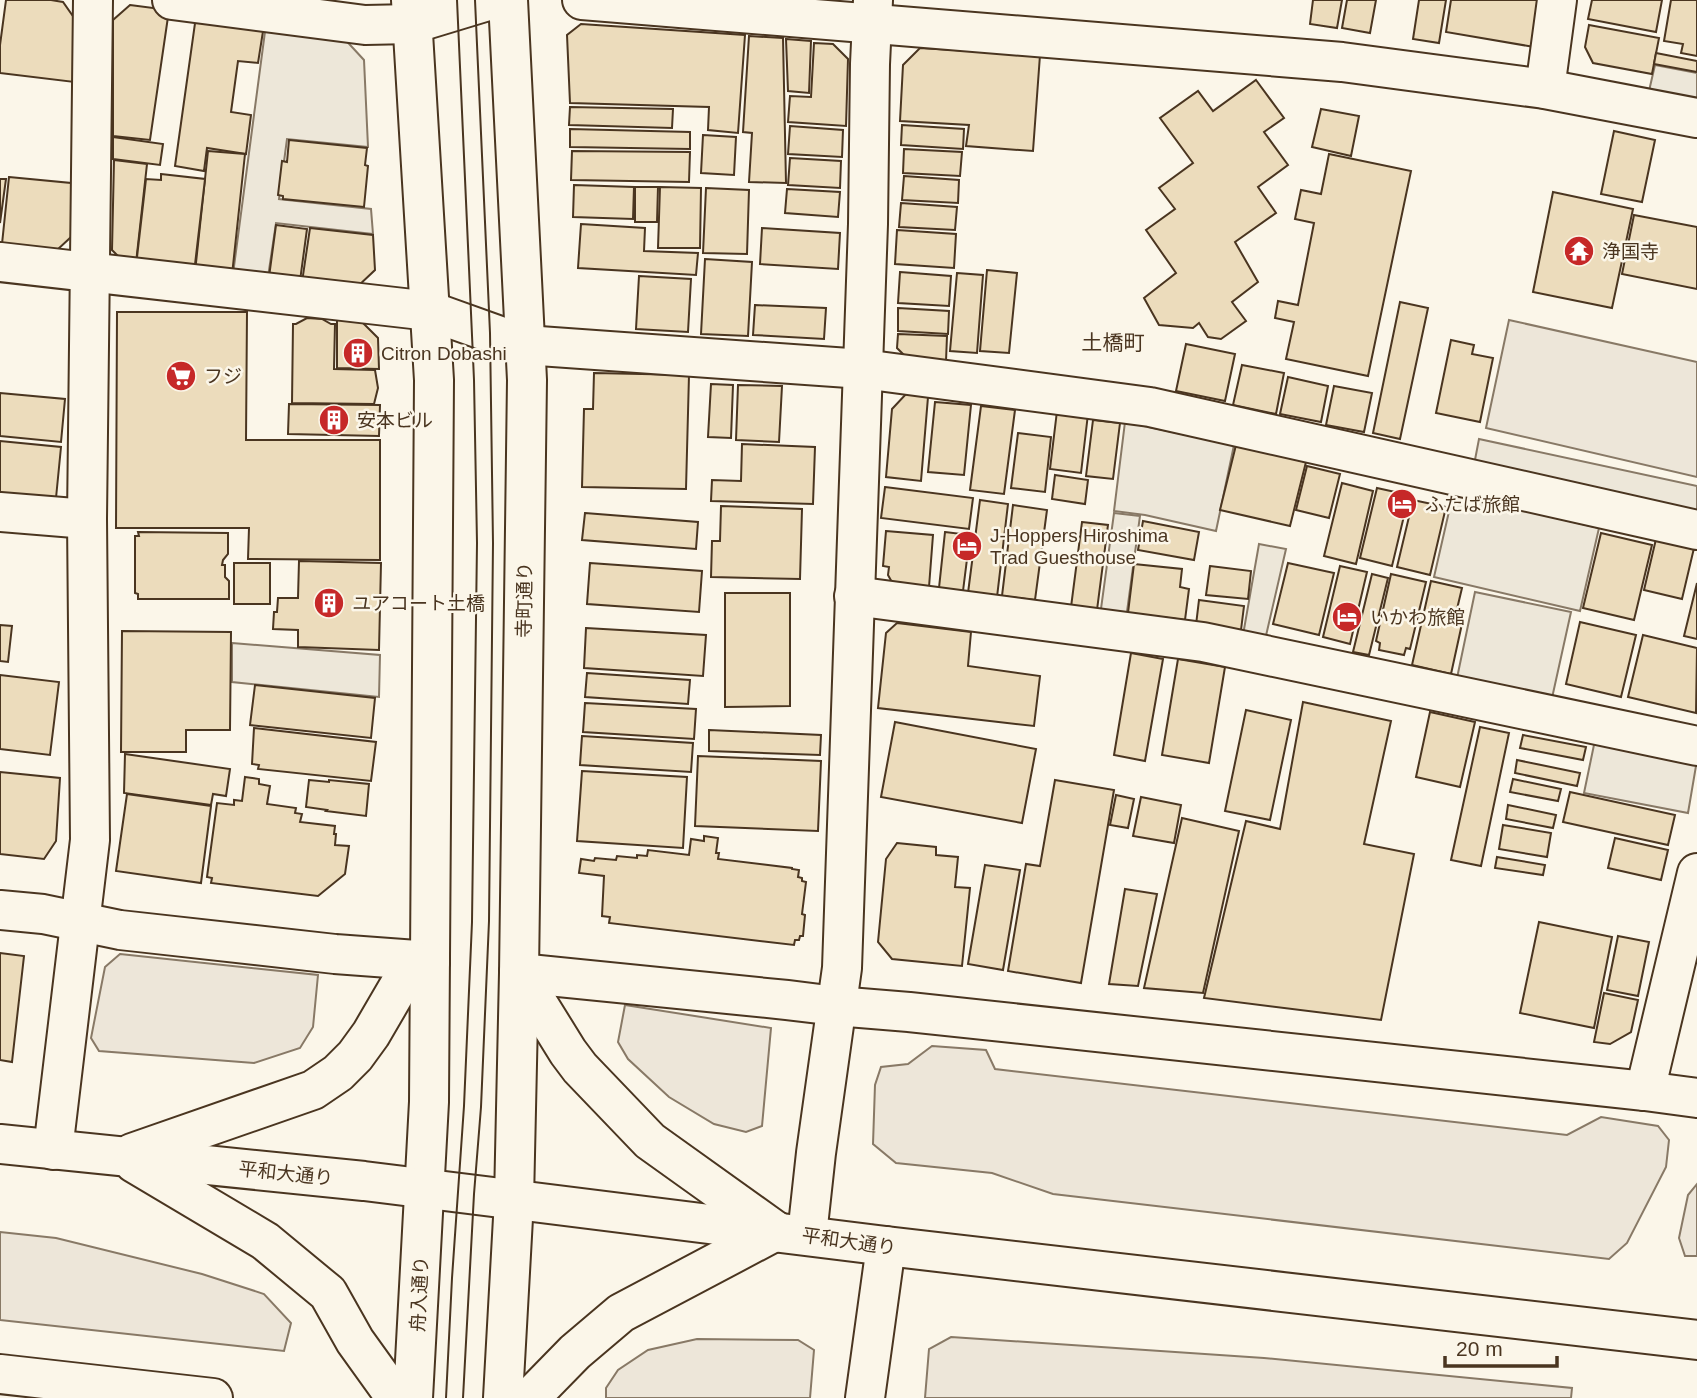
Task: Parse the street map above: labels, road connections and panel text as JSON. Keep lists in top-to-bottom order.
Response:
{
  "streets": {
    "street": ["寺町通り", "平和大通り", "舟入通り"]
  },
  "crossings": [
    ["寺町通り", "平和大通り"],
    ["平和大通り", "舟入通り"]
  ],
  "districts": ["土橋町"],
  "places": {
    "temple": ["浄国寺"],
    "building": ["Citron Dobashi", "安本ビル", "ユアコート土橋"],
    "supermarket": ["フジ"],
    "hotel": ["ふたば旅館", "J-Hoppers Hiroshima Trad Guesthouse", "いかわ旅館"]
  },
  "scale_bar": "20 m"
}
